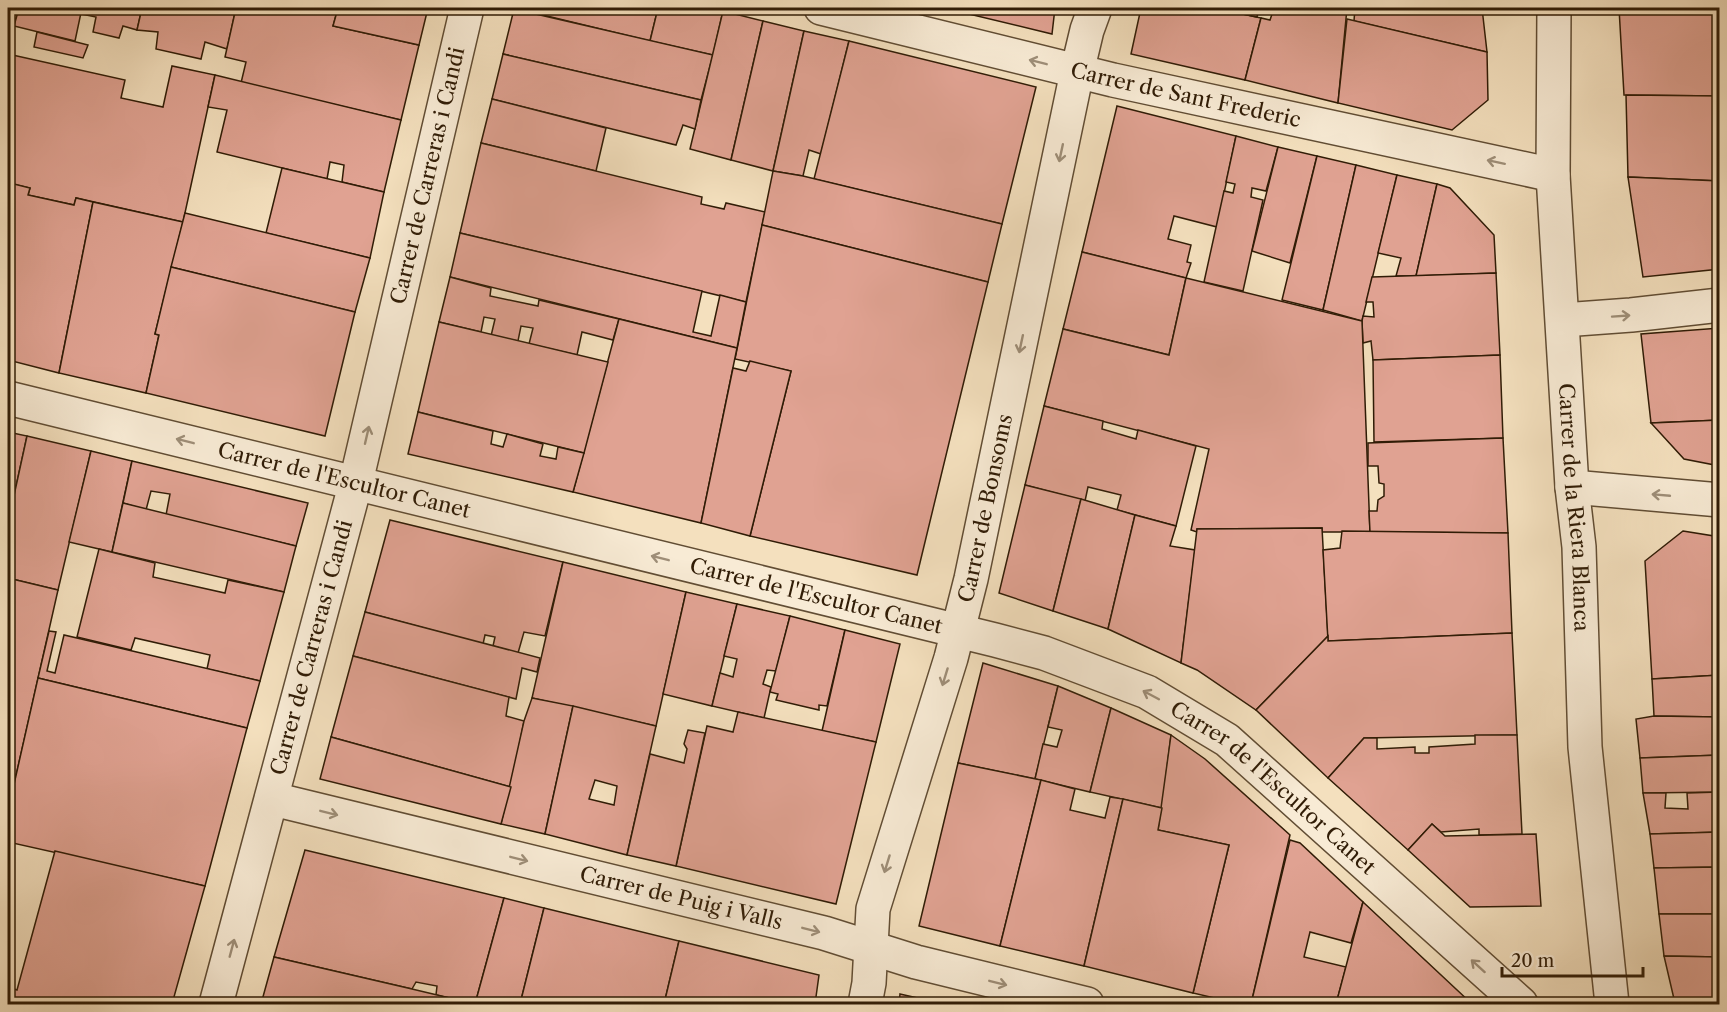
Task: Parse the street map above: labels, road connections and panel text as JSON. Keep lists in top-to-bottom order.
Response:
{
  "streets": {
    "street": [
      "Carrer de Sant Frederic",
      "Carrer de Carreras i Candi",
      "Carrer de l'Escultor Canet",
      "Carrer de la Riera Blanca",
      "Carrer de Bonsoms",
      "Carrer de Puig i Valls"
    ]
  },
  "crossings": [
    ["Carrer de Sant Frederic", "Carrer de la Riera Blanca"],
    ["Carrer de Sant Frederic", "Carrer de Bonsoms"],
    ["Carrer de Carreras i Candi", "Carrer de l'Escultor Canet"],
    ["Carrer de Carreras i Candi", "Carrer de Puig i Valls"],
    ["Carrer de l'Escultor Canet", "Carrer de Bonsoms"],
    ["Carrer de Bonsoms", "Carrer de Puig i Valls"]
  ],
  "one_way": [
    "Carrer de Sant Frederic",
    "Carrer de Carreras i Candi",
    "Carrer de l'Escultor Canet",
    "Carrer de Bonsoms",
    "Carrer de Puig i Valls"
  ],
  "scale_bar": "20 m"
}
